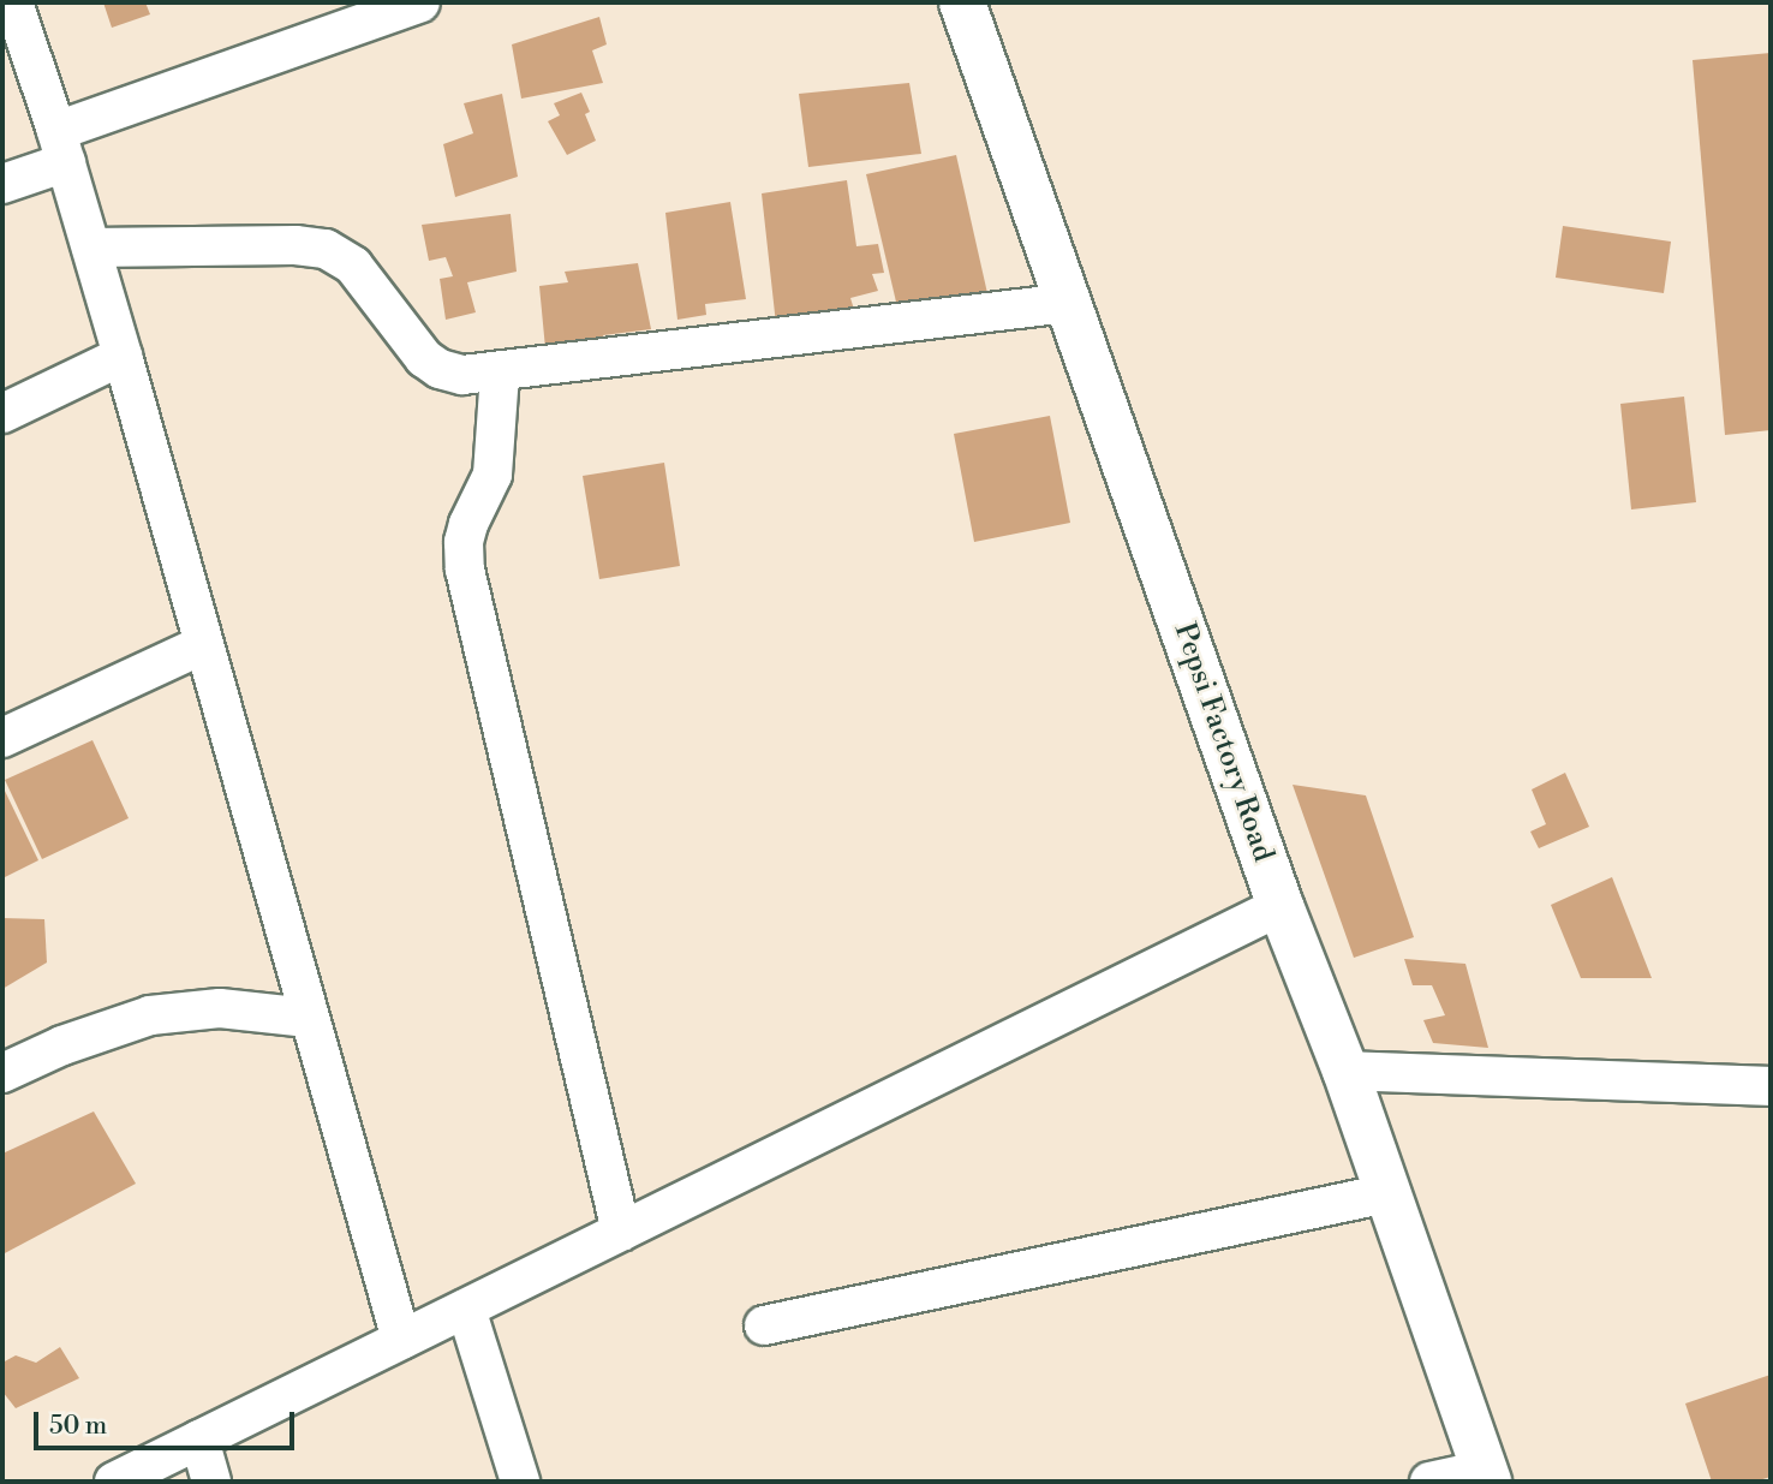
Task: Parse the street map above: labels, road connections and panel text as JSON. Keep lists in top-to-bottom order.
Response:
{
  "streets": {
    "main road": ["Pepsi Factory Road"]
  },
  "scale_bar": "50 m"
}
